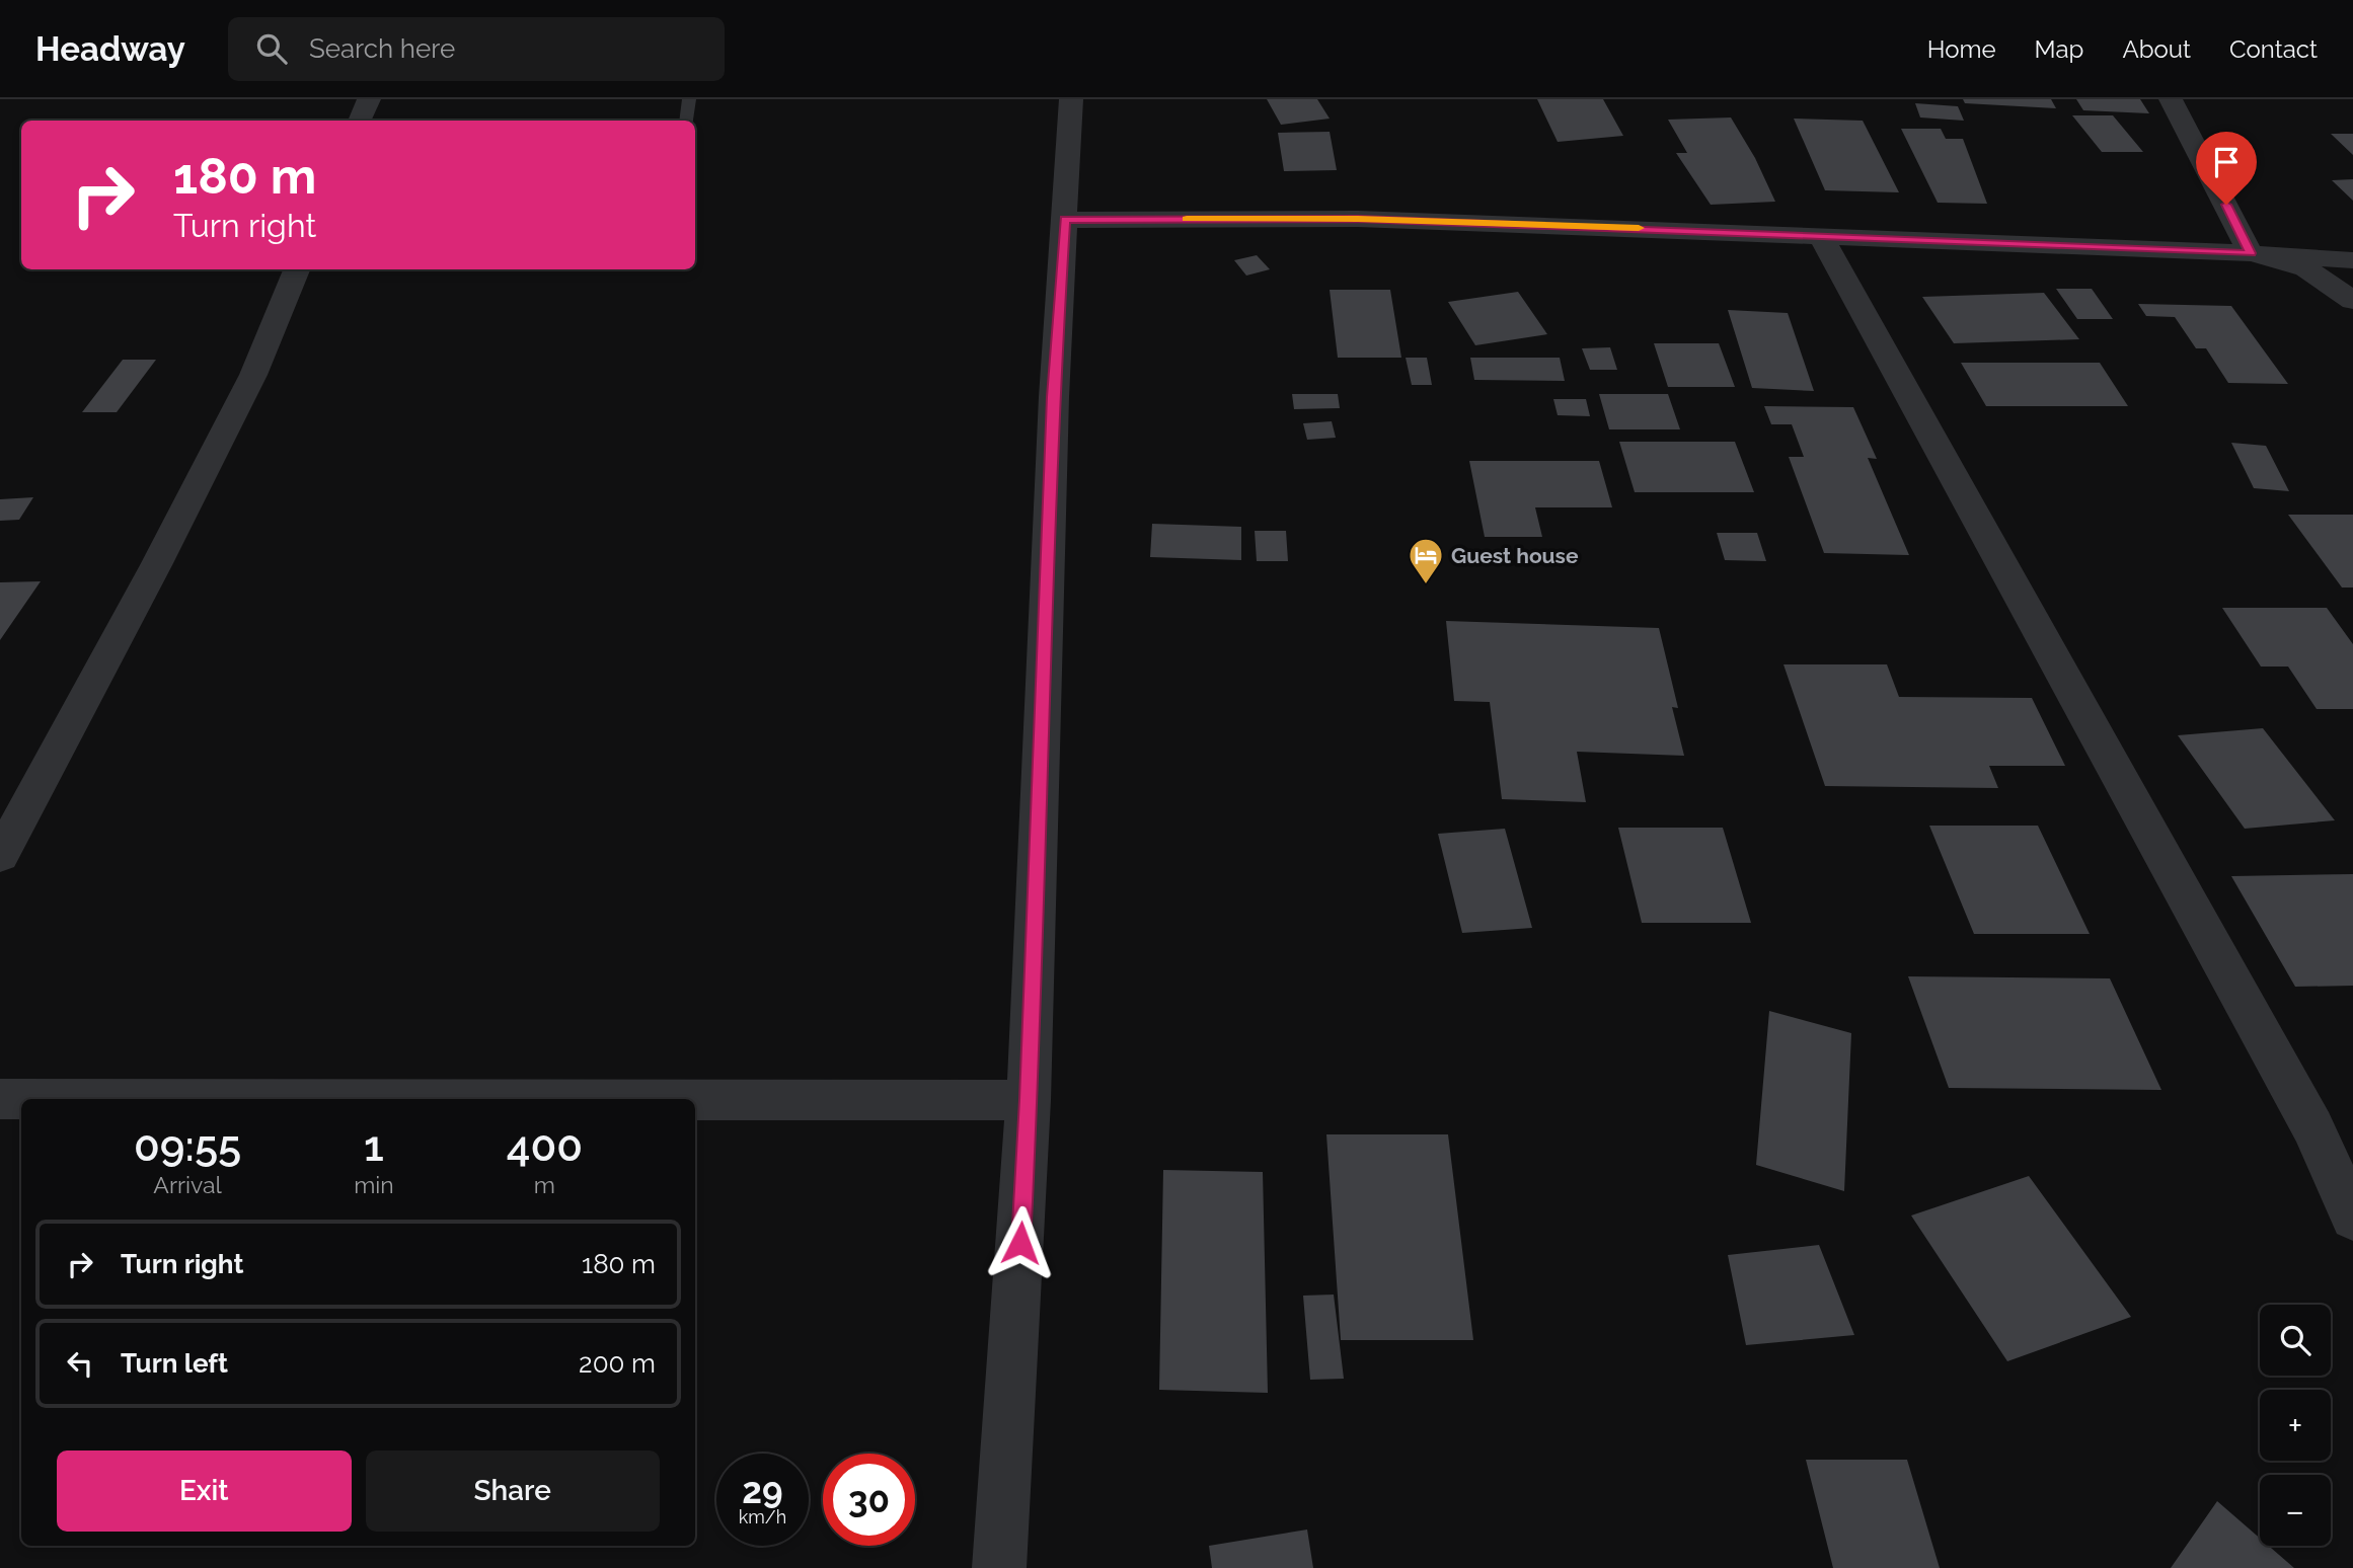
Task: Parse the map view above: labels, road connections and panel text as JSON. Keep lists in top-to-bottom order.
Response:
{
  "places": {
    "hotel": ["Guest house"]
  },
  "page": {
    "header": "Headway",
    "search": "Search here",
    "nav": [
      "Home",
      "Map",
      "About",
      "Contact"
    ],
    "turn": ["180 m", "Turn right"],
    "eta": [
      "09:55",
      "Arrival",
      "1",
      "min",
      "400",
      "m"
    ],
    "list": [
      {
        "name": "Turn right",
        "value": "180 m"
      },
      {
        "name": "Turn left",
        "value": "200 m"
      }
    ],
    "map_buttons": ["+", "−"],
    "buttons": ["Exit", "Share"],
    "speed": "29 km/h",
    "limit": "30"
  }
}
